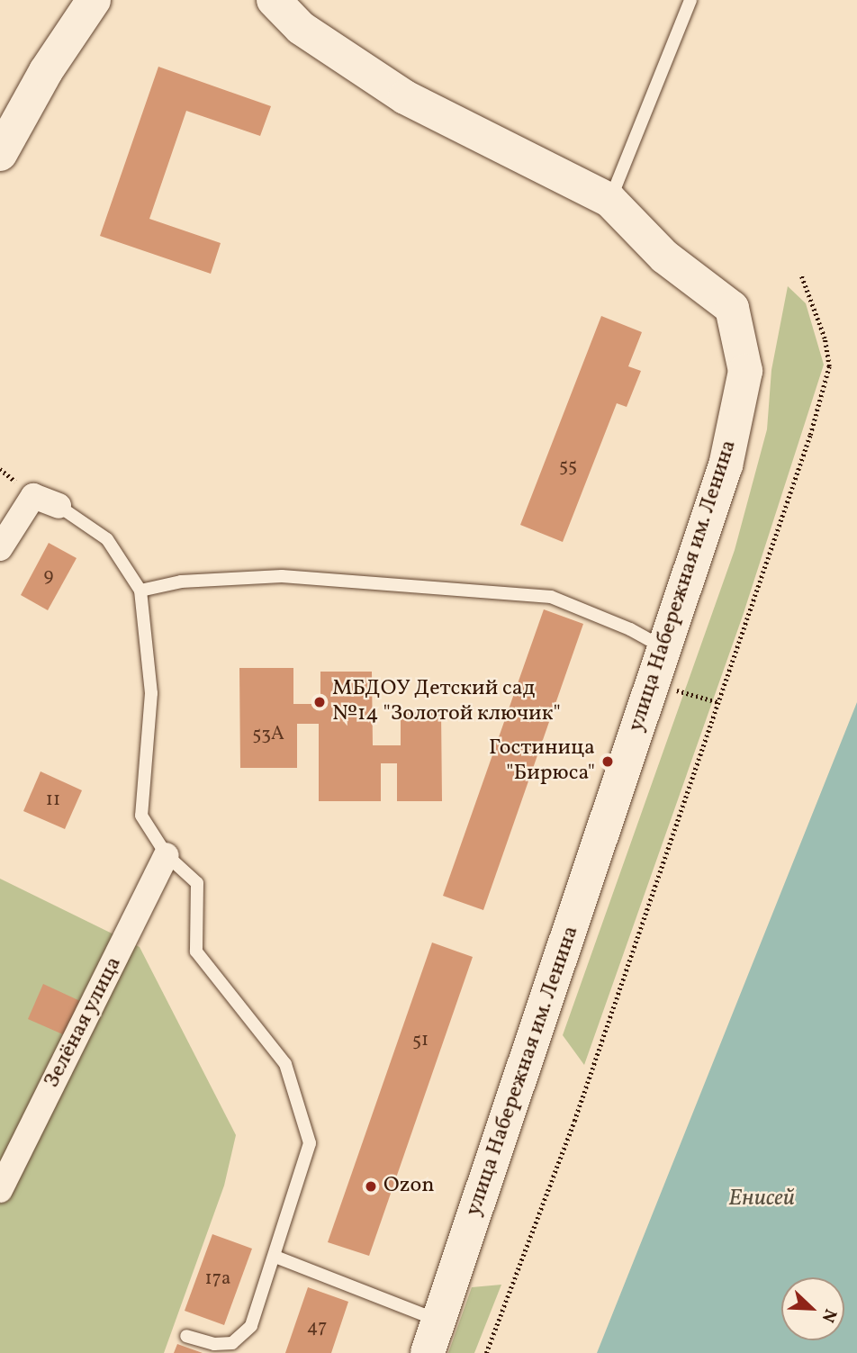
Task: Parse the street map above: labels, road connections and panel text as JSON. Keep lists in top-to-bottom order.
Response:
{
  "streets": {
    "street": ["улица Набережная им. Ленина", "Зелёная улица"]
  },
  "water": ["Енисей"],
  "places": ["МБДОУ Детский сад №14 \"Золотой ключик\"", "Гостиница \"Бирюса\"", "Ozon"],
  "house_numbers": [
    "55",
    "9",
    "53А",
    "11",
    "51",
    "17а",
    "47"
  ],
  "north": "bottom right"
}
